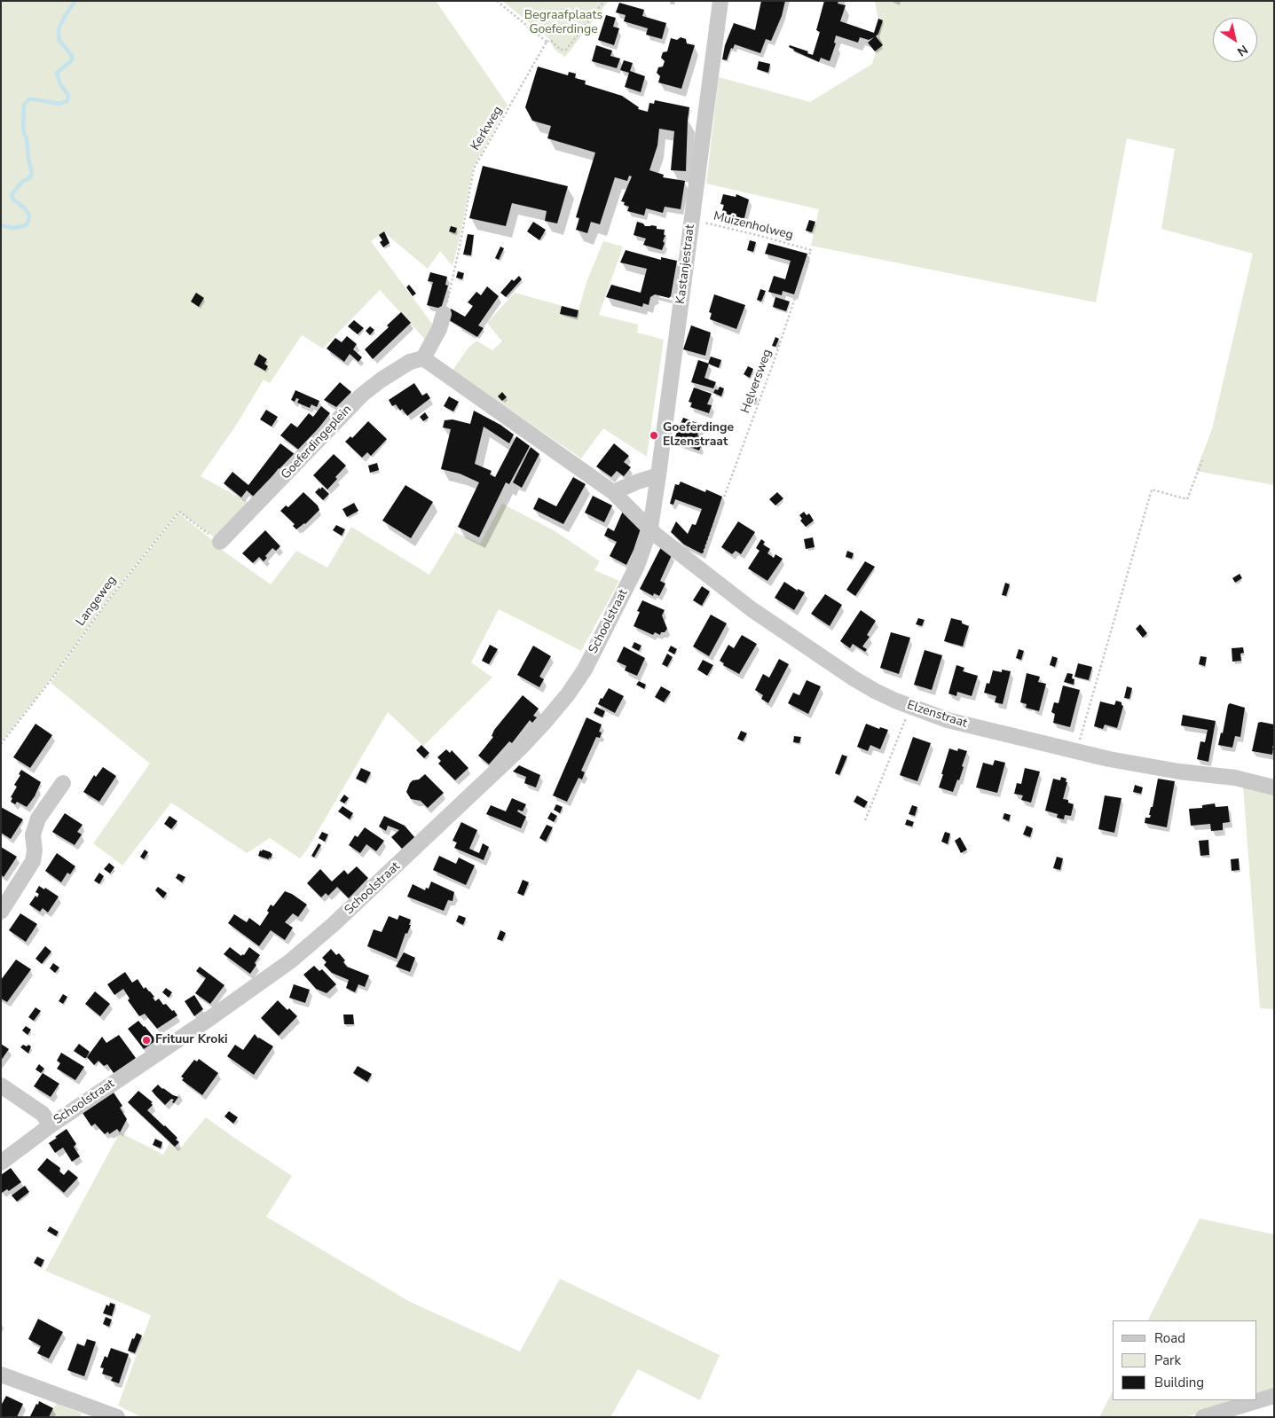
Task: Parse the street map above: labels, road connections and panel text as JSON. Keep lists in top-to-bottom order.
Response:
{
  "streets": {
    "street": [
      "Kastanjestraat",
      "Goeferdingeplein",
      "Schoolstraat",
      "Elzenstraat"
    ],
    "path": [
      "Kerkweg",
      "Muizenholweg",
      "Helversweg",
      "Langeweg"
    ]
  },
  "crossings": [
    ["Muizenholweg", "Kastanjestraat"],
    ["Muizenholweg", "Helversweg"],
    ["Kastanjestraat", "Schoolstraat"],
    ["Kastanjestraat", "Elzenstraat"],
    ["Helversweg", "Elzenstraat"],
    ["Goeferdingeplein", "Langeweg"],
    ["Schoolstraat", "Elzenstraat"]
  ],
  "parks": ["Begraafplaats Goeferdinge"],
  "places": ["Goeferdinge Elzenstraat", "Frituur Kroki"],
  "legend": ["Road", "Park", "Building"],
  "north": "bottom right"
}
